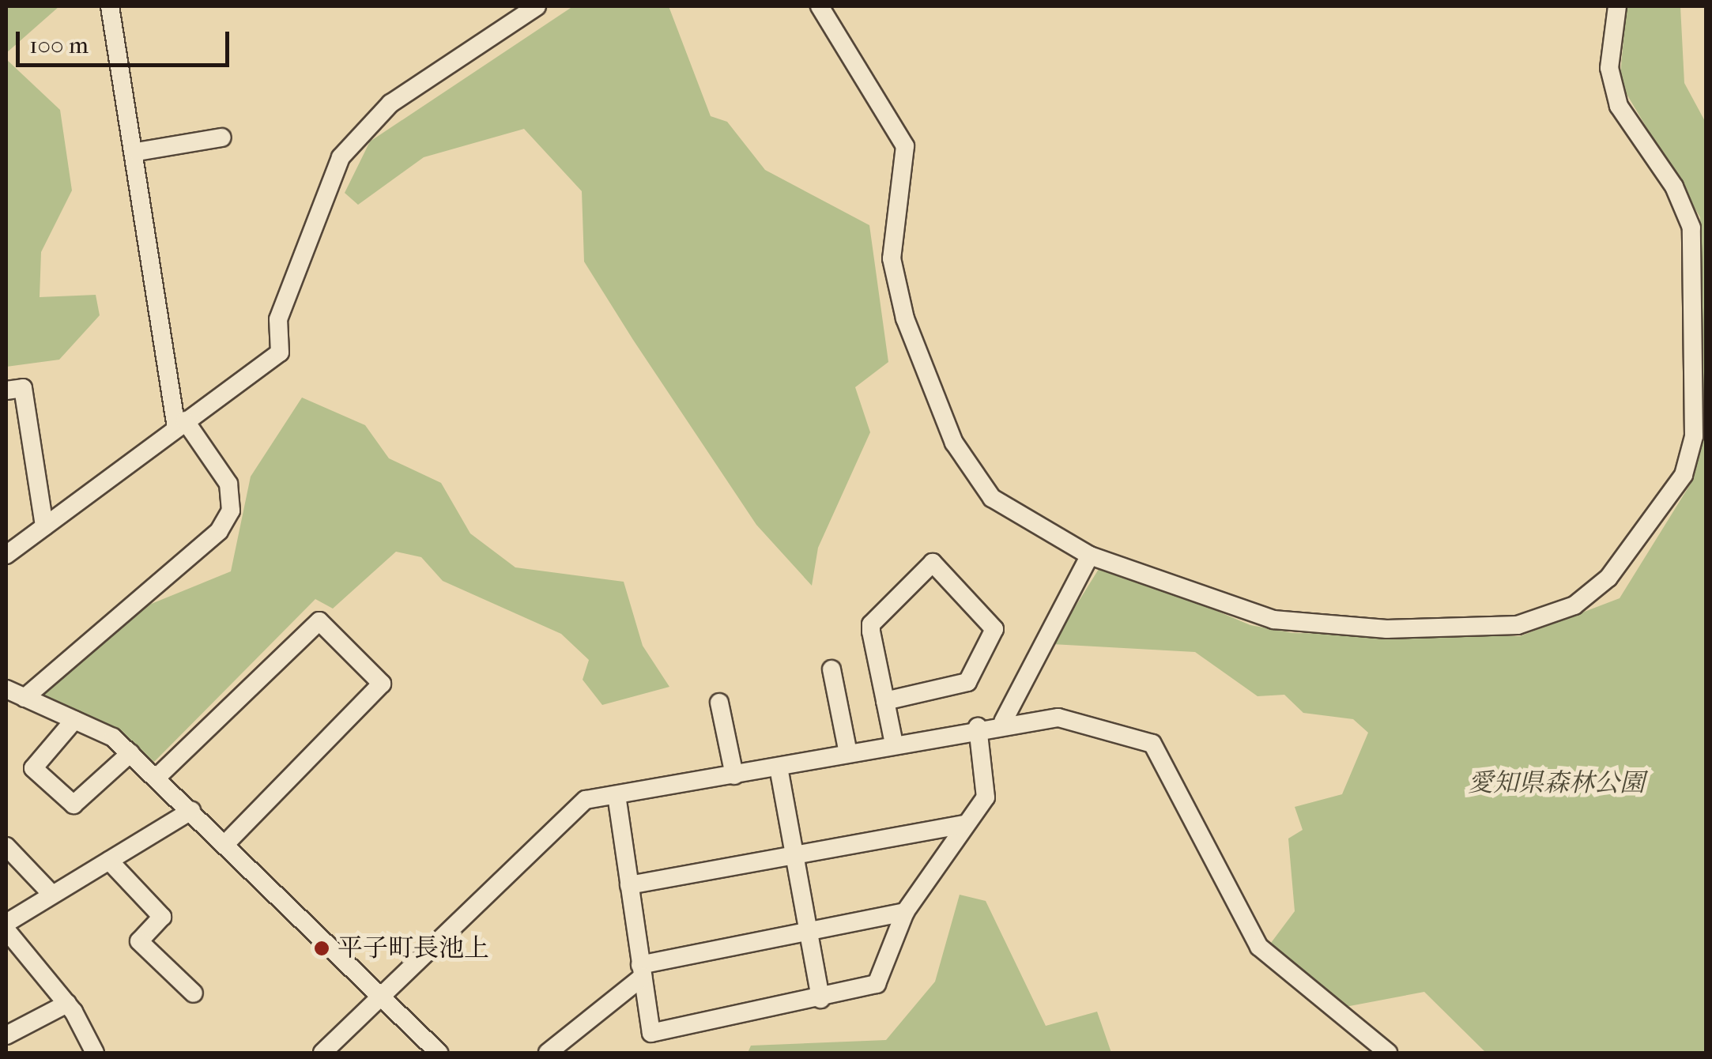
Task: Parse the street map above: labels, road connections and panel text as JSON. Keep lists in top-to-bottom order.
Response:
{
  "parks": ["愛知県森林公園"],
  "places": ["平子町長池上"],
  "scale_bar": "100 m"
}
